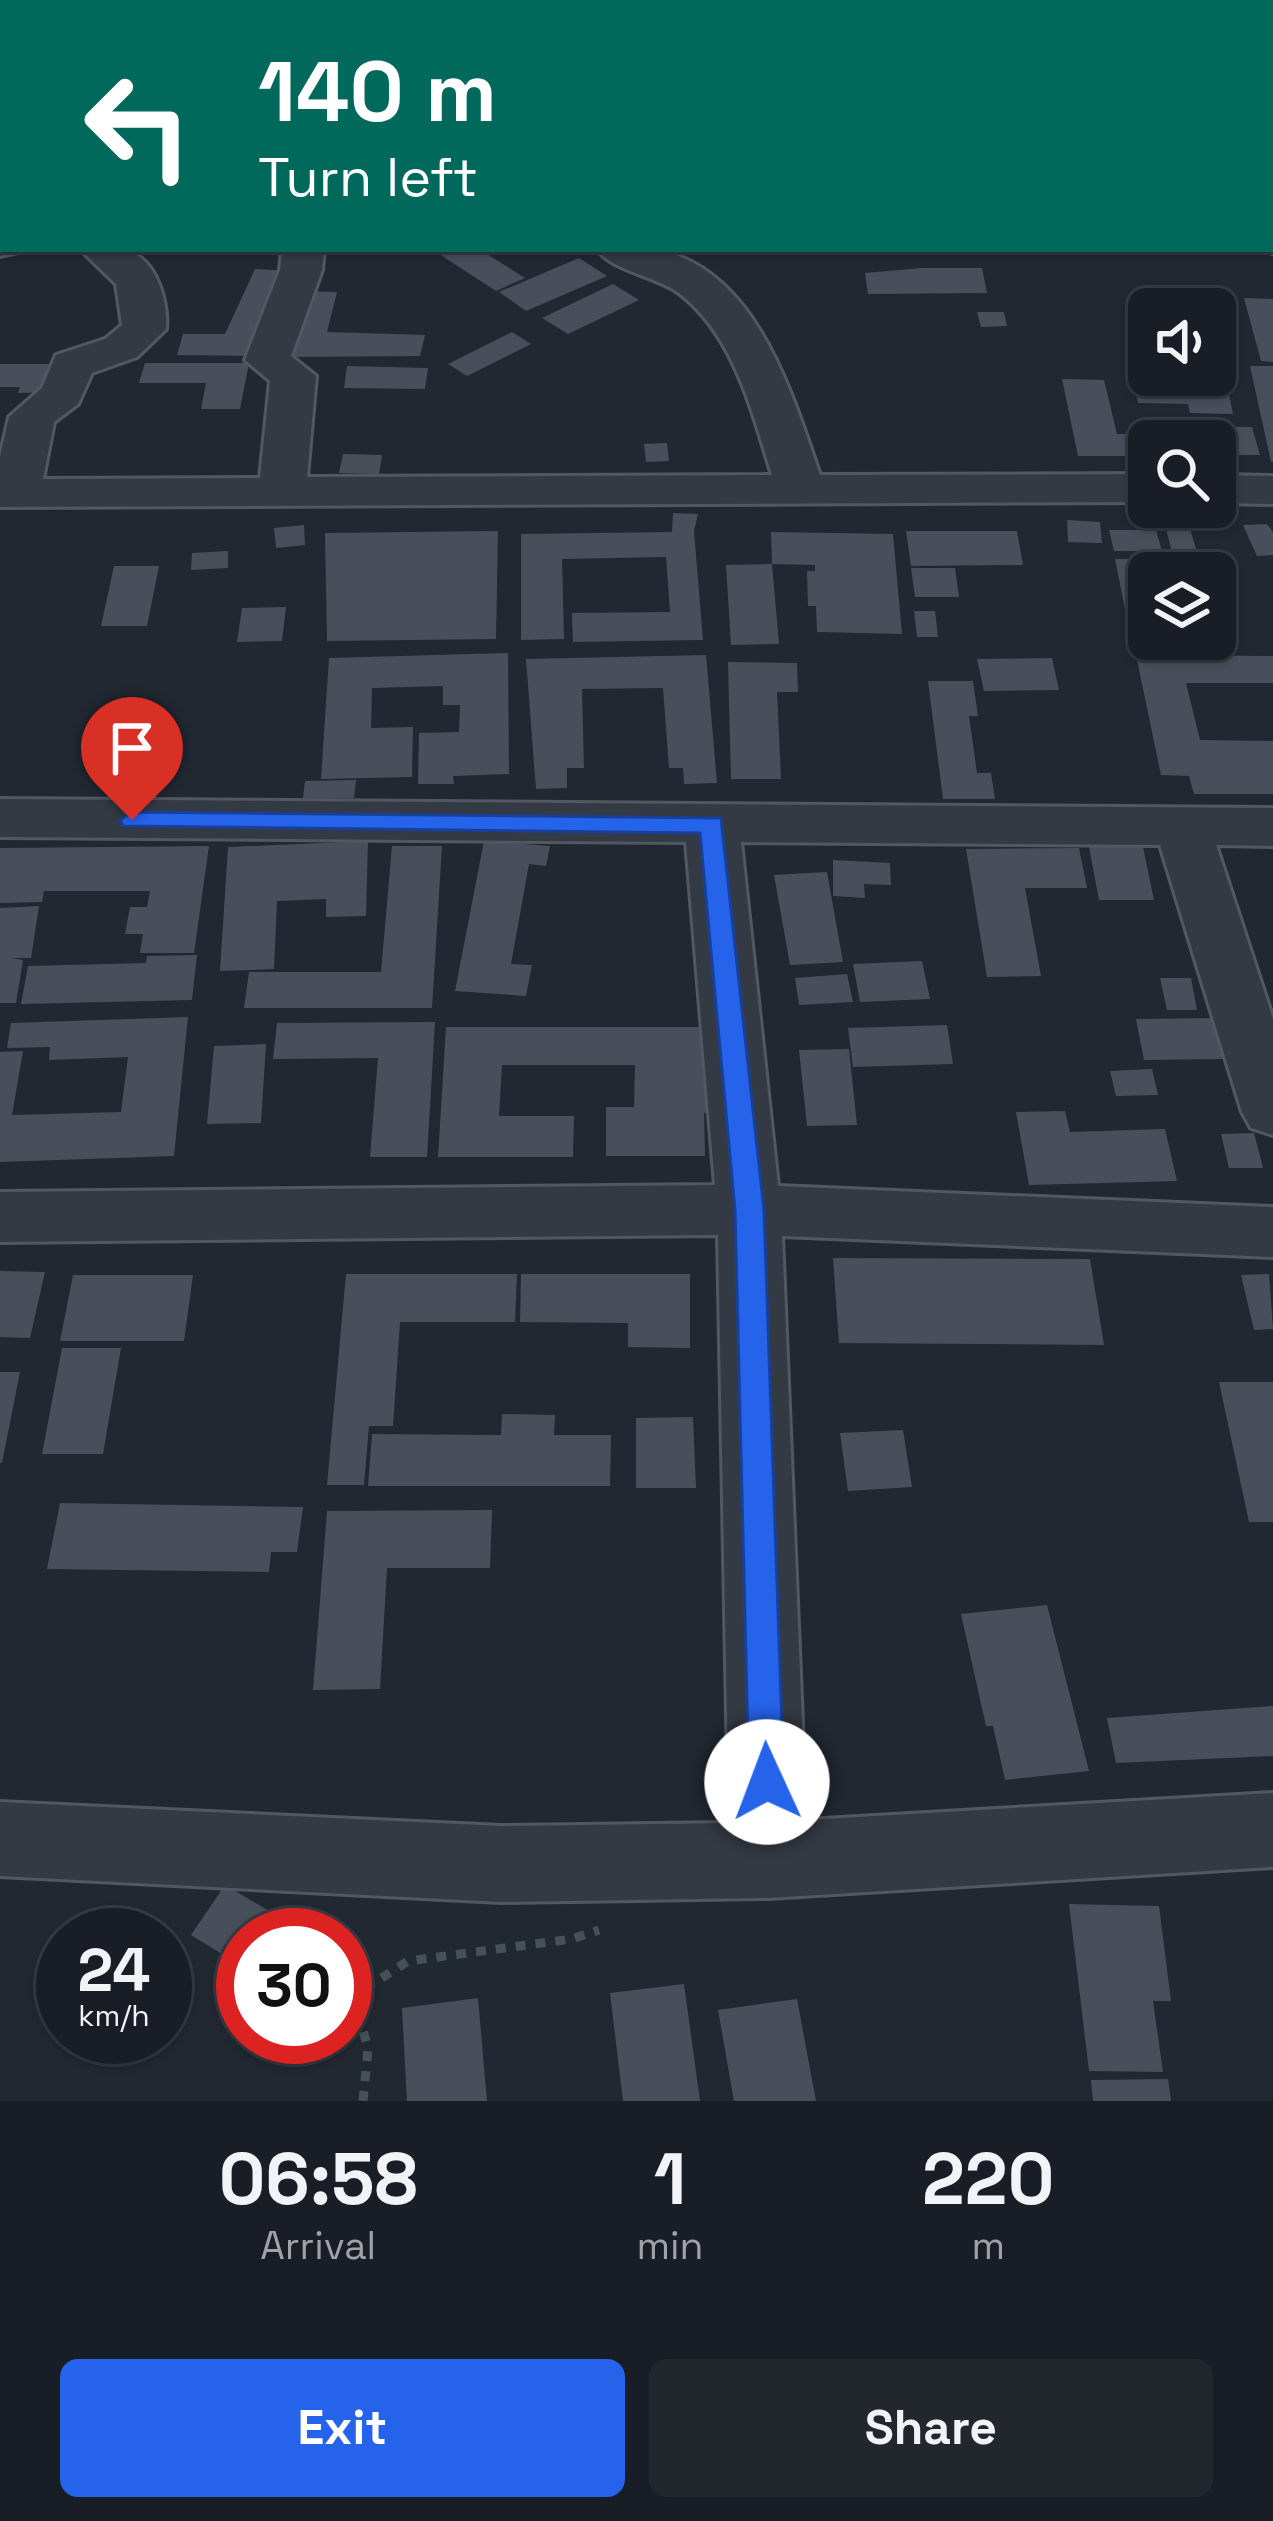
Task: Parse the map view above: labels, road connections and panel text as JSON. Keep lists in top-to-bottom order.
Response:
{
  "page": {
    "turn": ["140 m", "Turn left"],
    "speed": "24 km/h",
    "limit": "30",
    "eta": [
      "06:58",
      "Arrival",
      "1",
      "min",
      "220",
      "m"
    ],
    "buttons": ["Exit", "Share"]
  }
}
